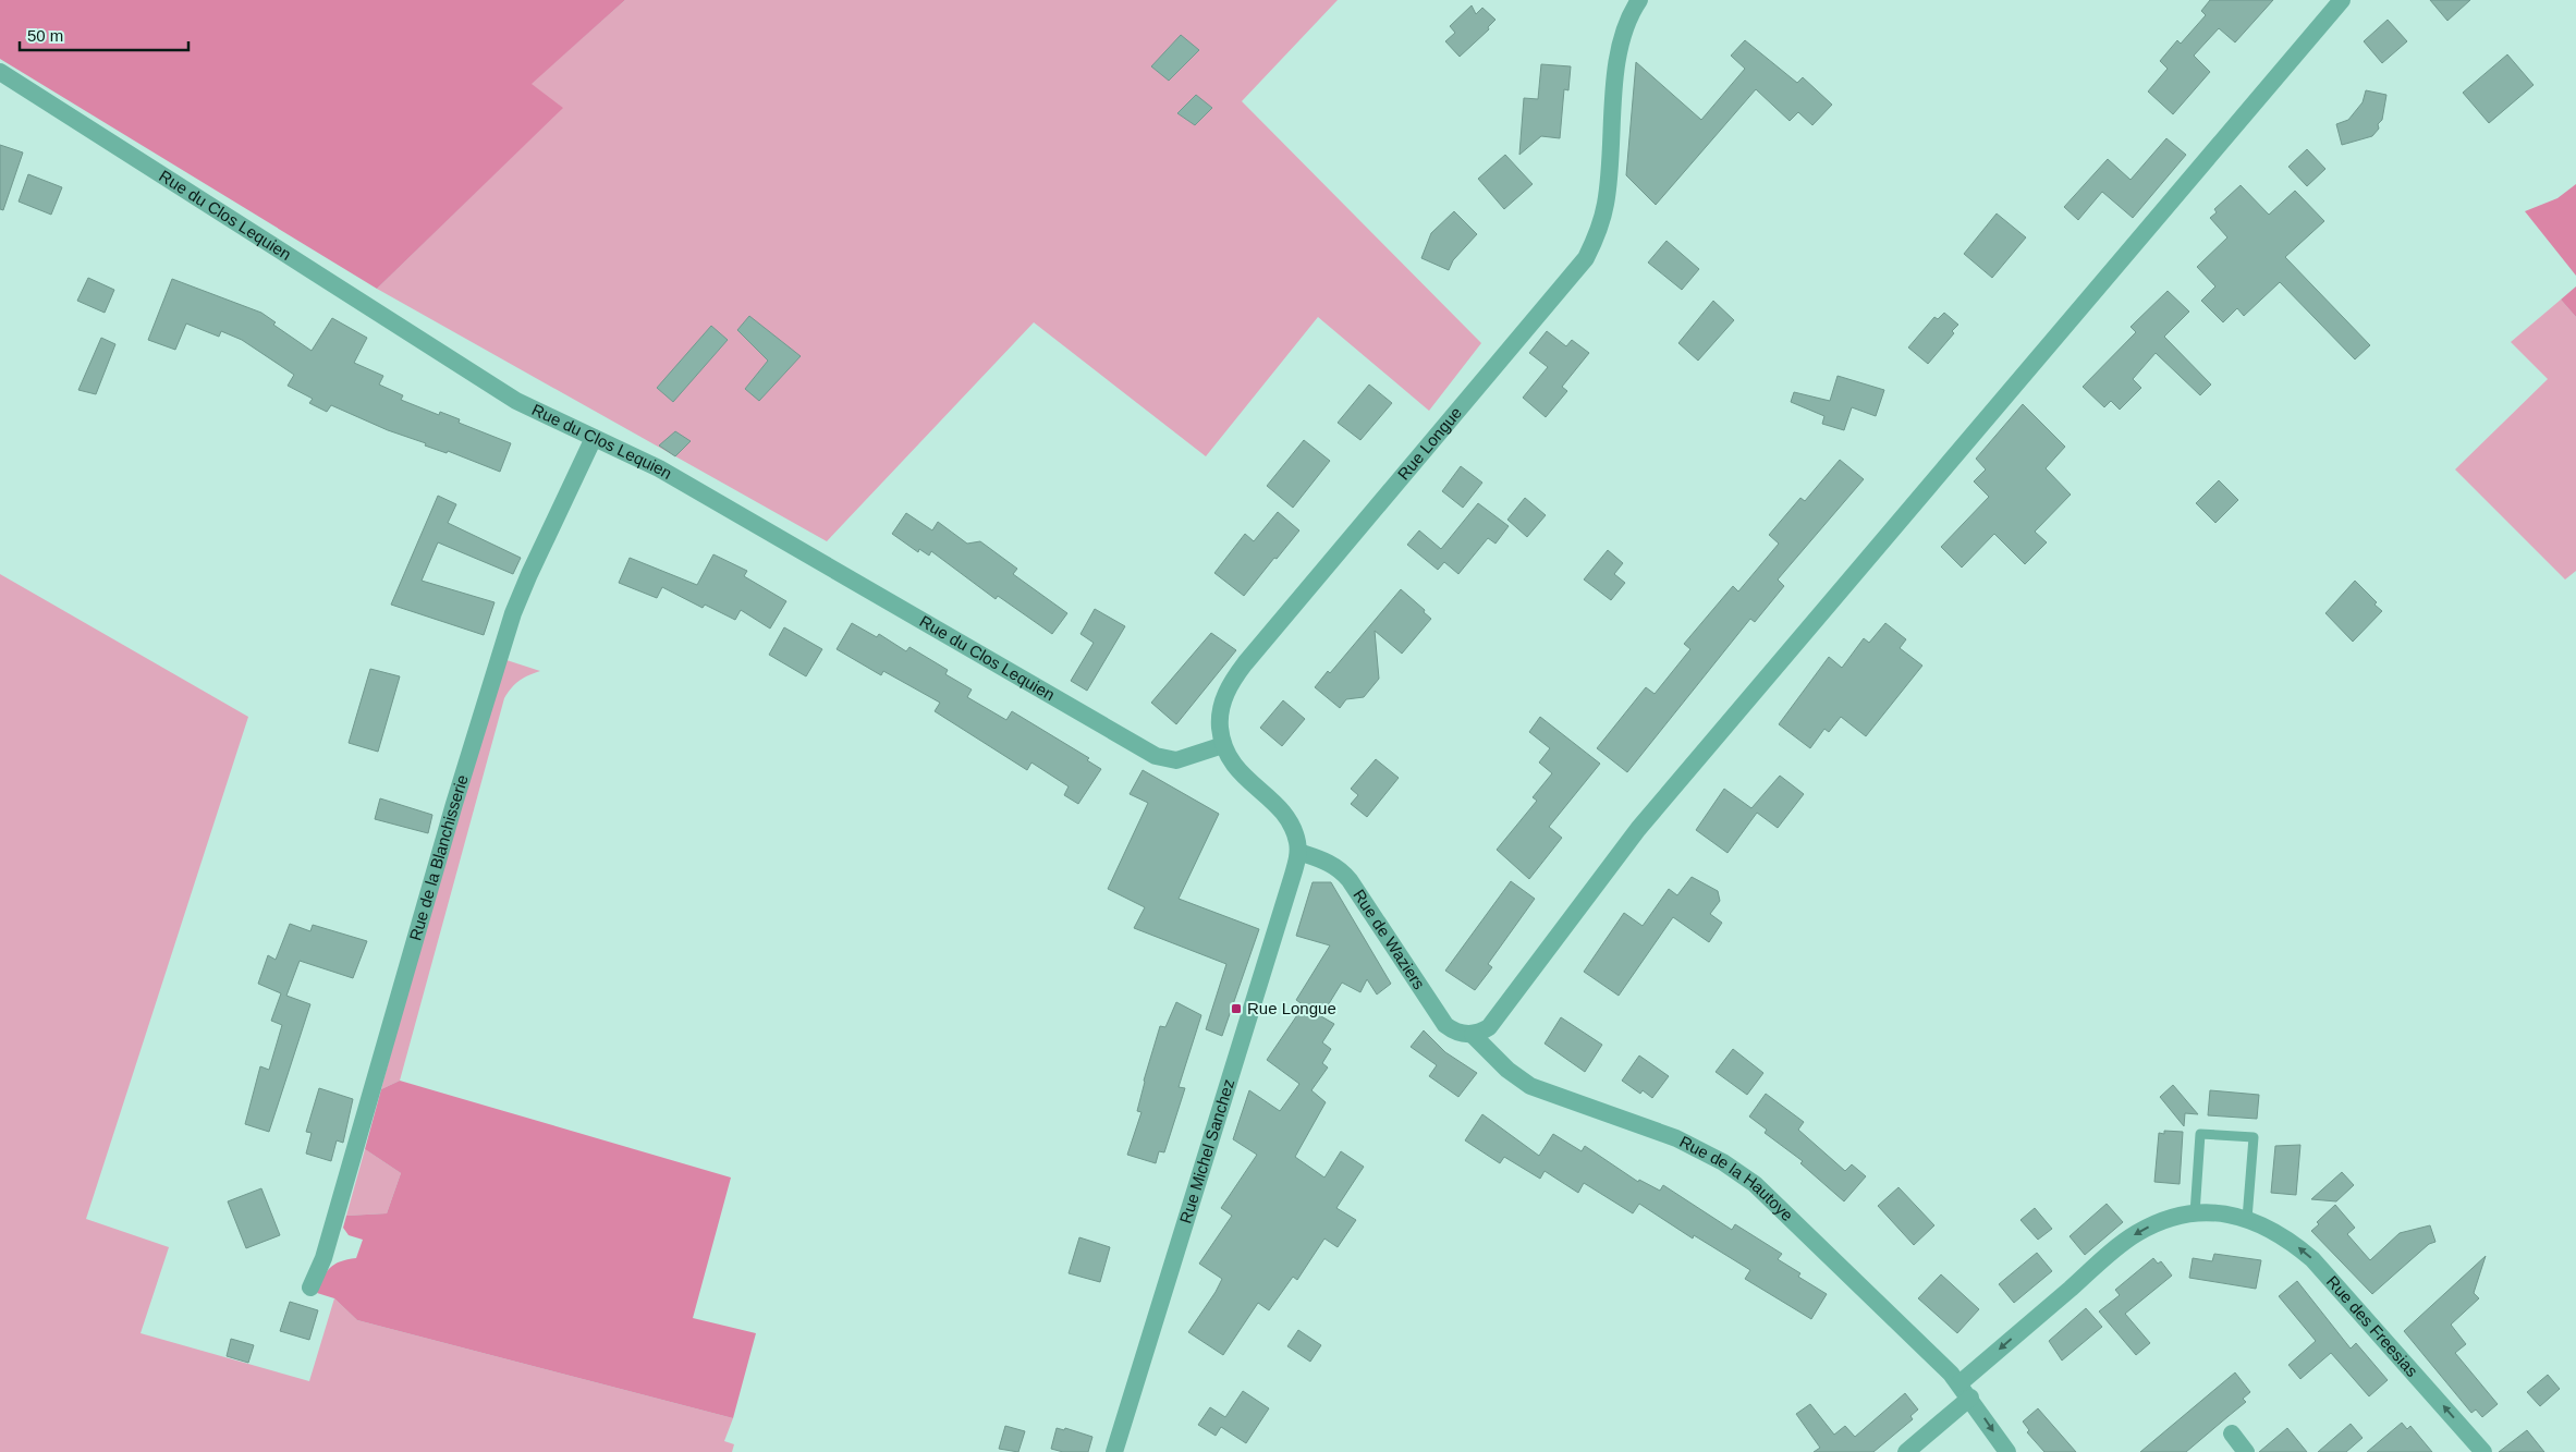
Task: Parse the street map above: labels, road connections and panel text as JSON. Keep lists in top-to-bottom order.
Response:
{
  "streets": {
    "street": [
      "Rue du Clos Lequien",
      "Rue Longue",
      "Rue de la Blanchisserie",
      "Rue de Waziers",
      "Rue Michel Sanchez",
      "Rue de la Hautoye",
      "Rue des Freesias"
    ]
  },
  "crossings": [
    ["Rue du Clos Lequien", "Rue Longue"],
    ["Rue du Clos Lequien", "Rue de la Blanchisserie"],
    ["Rue Longue", "Rue de Waziers"],
    ["Rue Longue", "Rue Michel Sanchez"],
    ["Rue de Waziers", "Rue Michel Sanchez"],
    ["Rue de Waziers", "Rue de la Hautoye"],
    ["Rue de la Hautoye", "Rue des Freesias"]
  ],
  "places": {
    "transit": ["Rue Longue"]
  },
  "scale_bar": "50 m"
}
